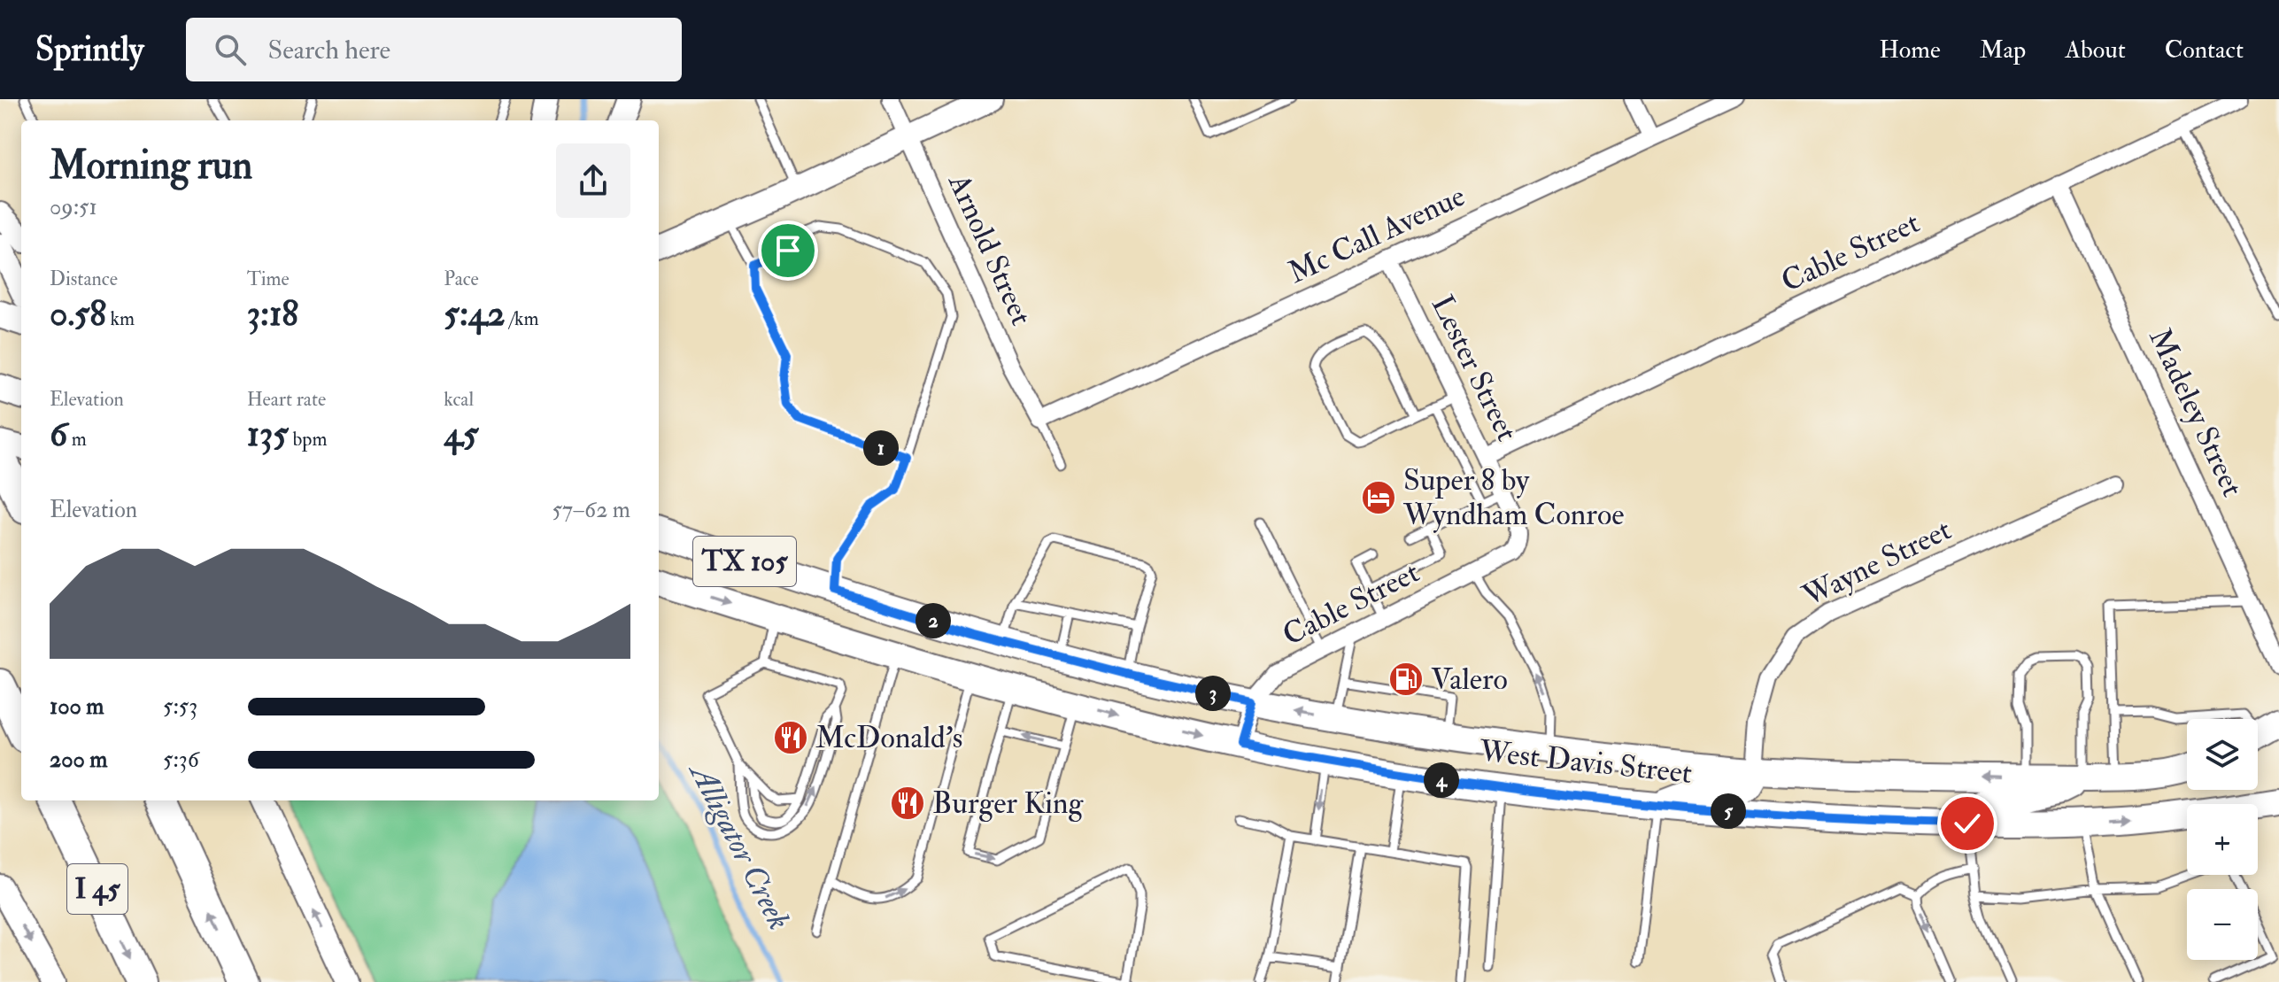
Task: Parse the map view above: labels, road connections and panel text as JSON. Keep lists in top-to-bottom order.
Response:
{
  "streets": {
    "highway": ["I 45"],
    "main road": ["TX 105", "West Davis Street"],
    "street": [
      "Mc Call Avenue",
      "Arnold Street",
      "Cable Street",
      "Lester Street",
      "Madeley Street",
      "Wayne Street"
    ]
  },
  "crossings": [
    ["Mc Call Avenue", "Arnold Street"],
    ["Mc Call Avenue", "Lester Street"],
    ["Cable Street", "Lester Street"],
    ["Cable Street", "Madeley Street"],
    ["Cable Street", "West Davis Street"],
    ["Wayne Street", "West Davis Street"]
  ],
  "water": ["Alligator Creek"],
  "places": {
    "hotel": ["Super 8 by Wyndham Conroe"],
    "fuel station": ["Valero"],
    "restaurant": ["McDonald's", "Burger King"]
  },
  "page": {
    "header": "Sprintly",
    "search": "Search here",
    "nav": [
      "Home",
      "Map",
      "About",
      "Contact"
    ],
    "heading": ["Morning run", "09:51"],
    "stats": [
      ["Distance", "0.58 km"],
      ["Time", "3:18"],
      ["Pace", "5:42 /km"],
      ["Elevation", "6 m"],
      ["Heart rate", "135 bpm"],
      ["kcal", "45"]
    ],
    "pins": [
      "1",
      "2",
      "3",
      "4",
      "5"
    ],
    "chart": ["Elevation", "57–62 m"],
    "list": [
      {
        "name": "100 m",
        "note": "5:53"
      },
      {
        "name": "200 m",
        "note": "5:36"
      }
    ],
    "map_buttons": ["+", "−"]
  }
}
